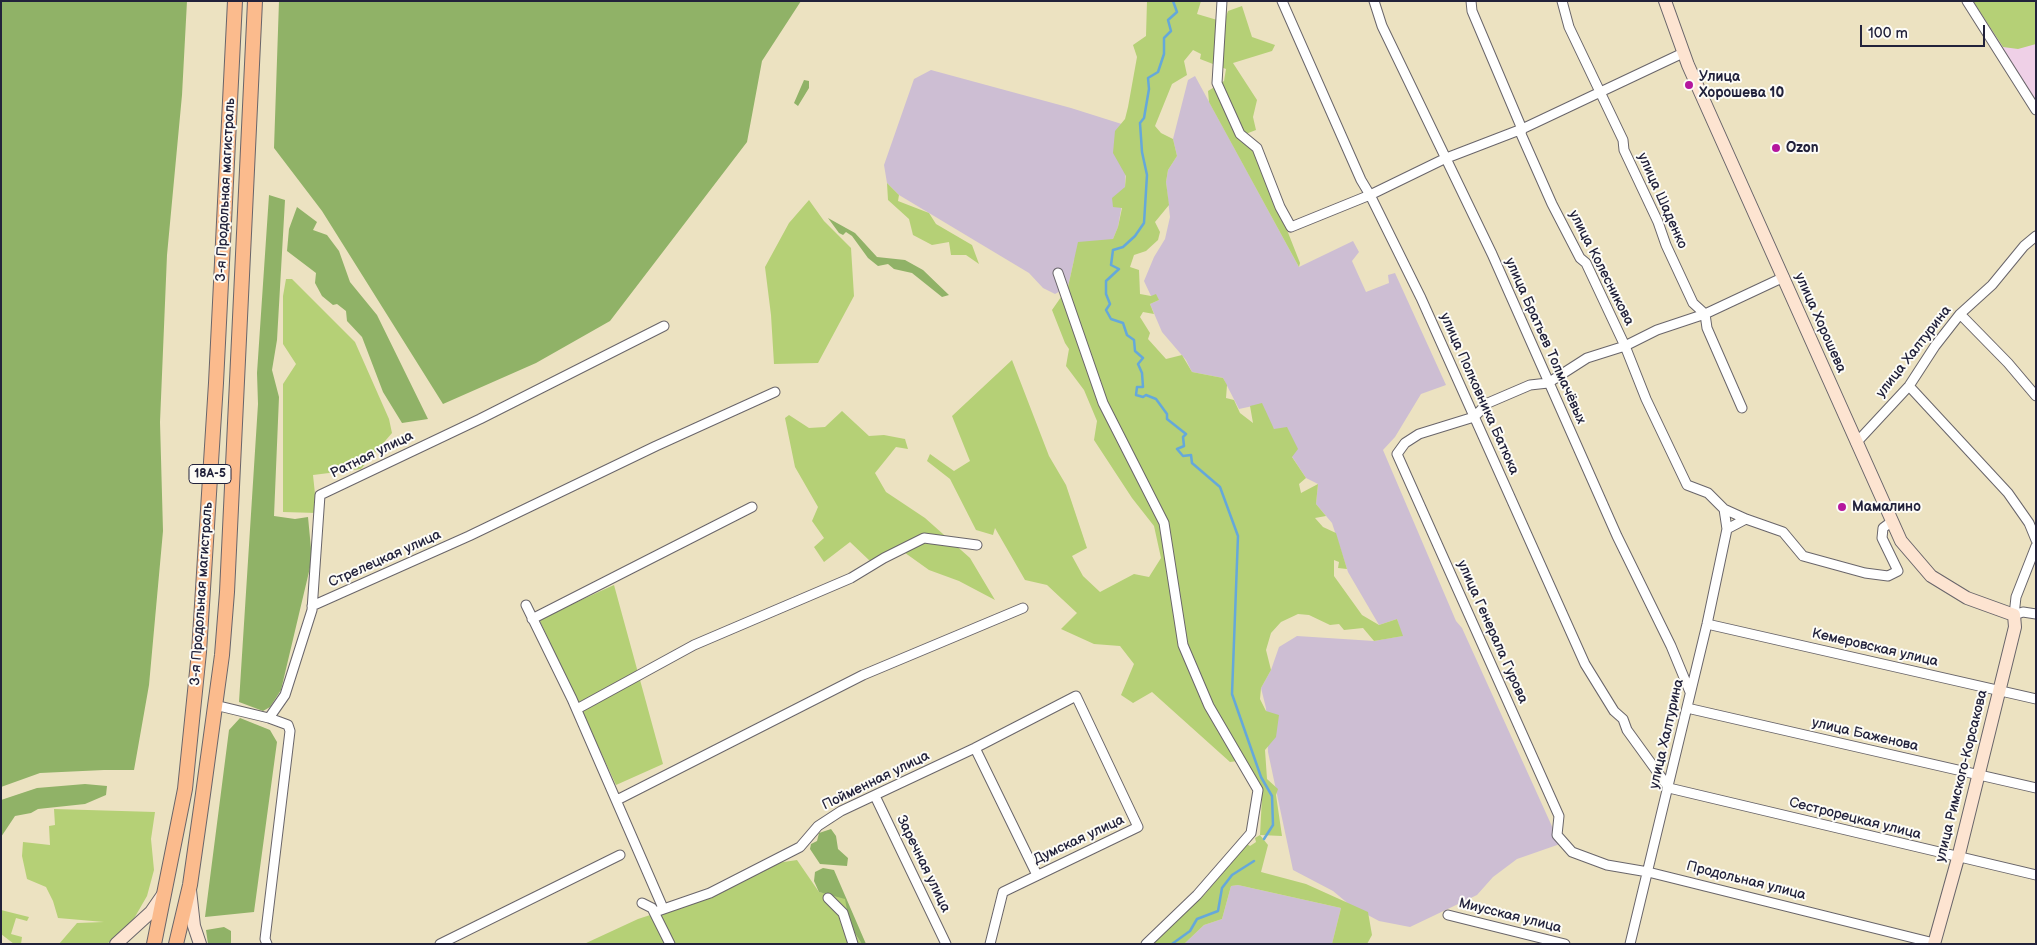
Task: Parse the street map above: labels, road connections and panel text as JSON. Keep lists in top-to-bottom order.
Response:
{
  "streets": {
    "highway": ["3-я Продольная магистраль", "18А-5"],
    "main road": ["улица Хорошева", "улица Римского-Корсакова"],
    "street": [
      "улица Шаденко",
      "улица Колесникова",
      "улица Братьев Толмачёвых",
      "улица Халтурина",
      "улица Полковника Батюка",
      "Ратная улица",
      "Стрелецкая улица",
      "улица Генерала Гурова",
      "Кемеровская улица",
      "улица Баженова",
      "Пойменная улица",
      "Сестрорецкая улица",
      "Думская улица",
      "Заречная улица",
      "Продольная улица",
      "Миусская улица"
    ]
  },
  "crossings": [
    ["улица Колесникова", "улица Хорошева"],
    ["улица Хорошева", "улица Халтурина"],
    ["улица Хорошева", "улица Римского-Корсакова"],
    ["улица Братьев Толмачёвых", "улица Халтурина"],
    ["улица Халтурина", "улица Полковника Батюка"],
    ["улица Халтурина", "Кемеровская улица"],
    ["улица Халтурина", "улица Баженова"],
    ["улица Халтурина", "Сестрорецкая улица"],
    ["улица Халтурина", "Продольная улица"],
    ["улица Полковника Батюка", "улица Генерала Гурова"],
    ["улица Полковника Батюка", "Сестрорецкая улица"],
    ["Ратная улица", "Стрелецкая улица"],
    ["улица Генерала Гурова", "Продольная улица"],
    ["Кемеровская улица", "улица Римского-Корсакова"],
    ["улица Баженова", "улица Римского-Корсакова"],
    ["улица Римского-Корсакова", "Сестрорецкая улица"],
    ["улица Римского-Корсакова", "Продольная улица"],
    ["Пойменная улица", "Думская улица"],
    ["Пойменная улица", "Заречная улица"]
  ],
  "places": ["Улица Хорошева 10", "Ozon", "Мамалино"],
  "scale_bar": "100 m"
}
